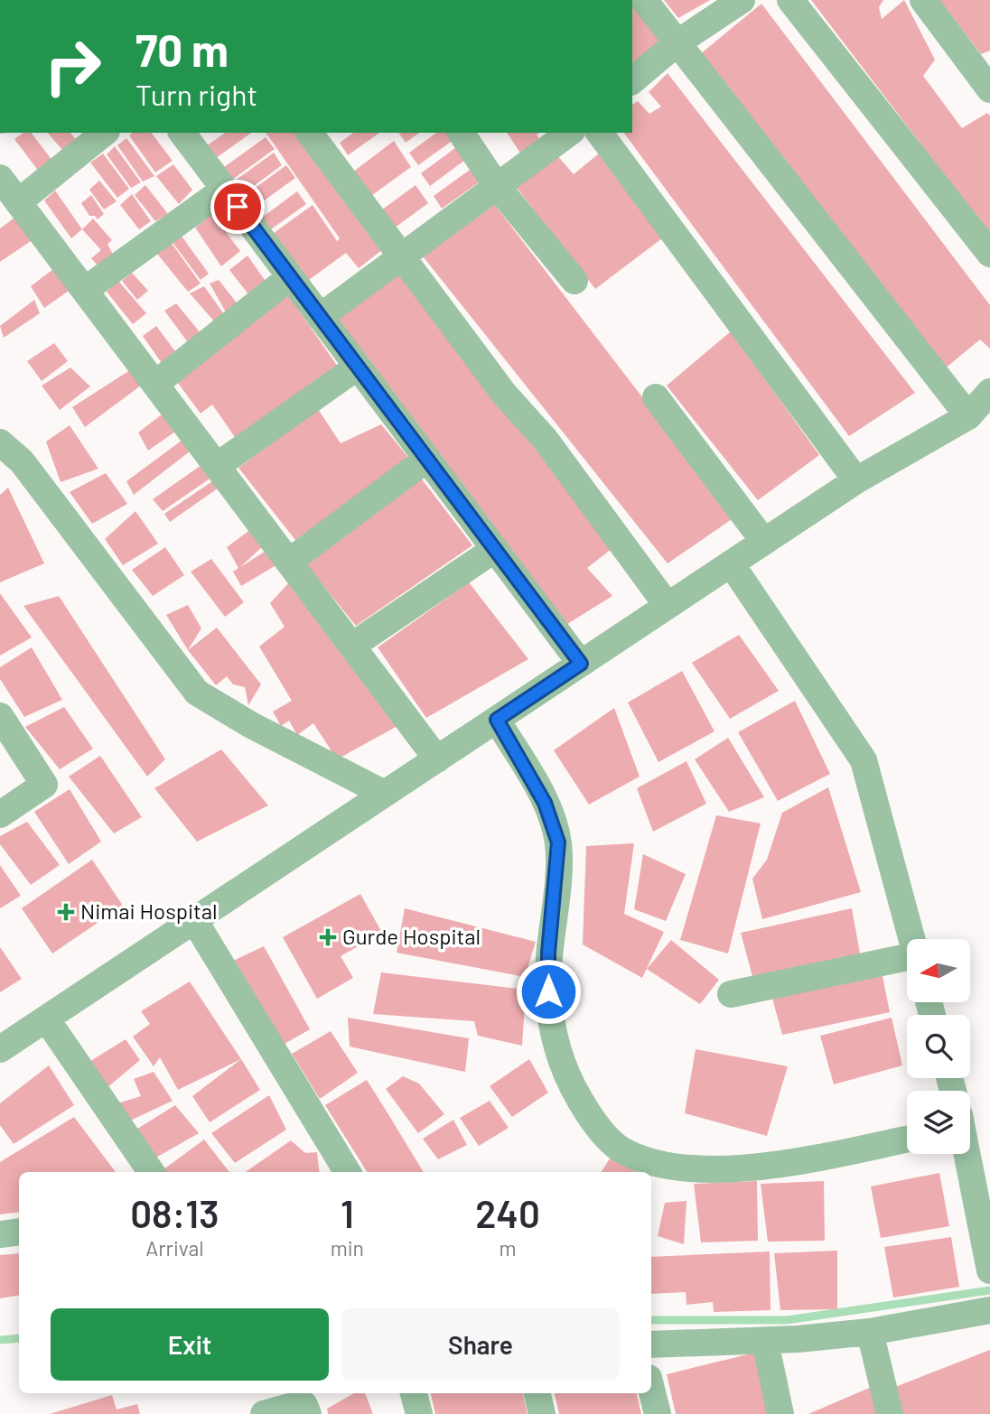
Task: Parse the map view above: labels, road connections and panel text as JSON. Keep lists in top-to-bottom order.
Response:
{
  "places": {
    "health": ["Nimai Hospital", "Gurde Hospital"]
  },
  "north": "left",
  "page": {
    "turn": ["70 m", "Turn right"],
    "eta": [
      "08:13",
      "Arrival",
      "1",
      "min",
      "240",
      "m"
    ],
    "buttons": ["Exit", "Share"]
  }
}
